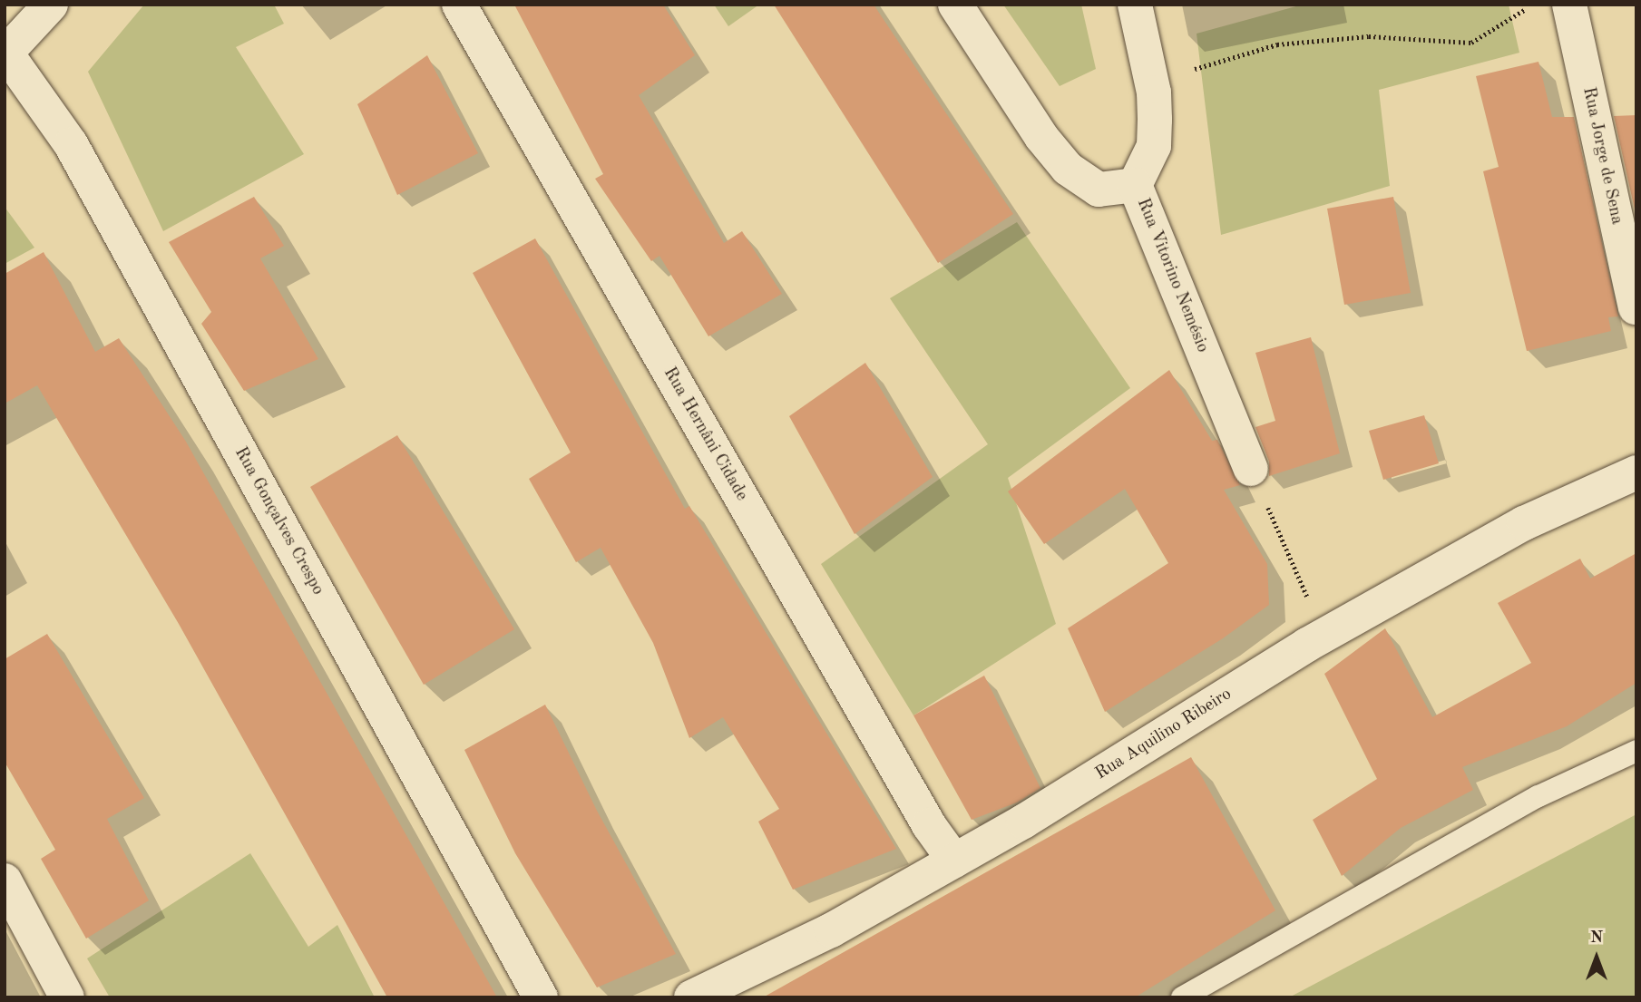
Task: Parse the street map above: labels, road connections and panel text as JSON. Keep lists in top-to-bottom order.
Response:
{
  "streets": {
    "street": [
      "Rua Jorge de Sena",
      "Rua Vitorino Nemésio",
      "Rua Hernâni Cidade",
      "Rua Gonçalves Crespo",
      "Rua Aquilino Ribeiro"
    ]
  },
  "crossings": [
    ["Rua Hernâni Cidade", "Rua Aquilino Ribeiro"]
  ],
  "north": "top"
}
